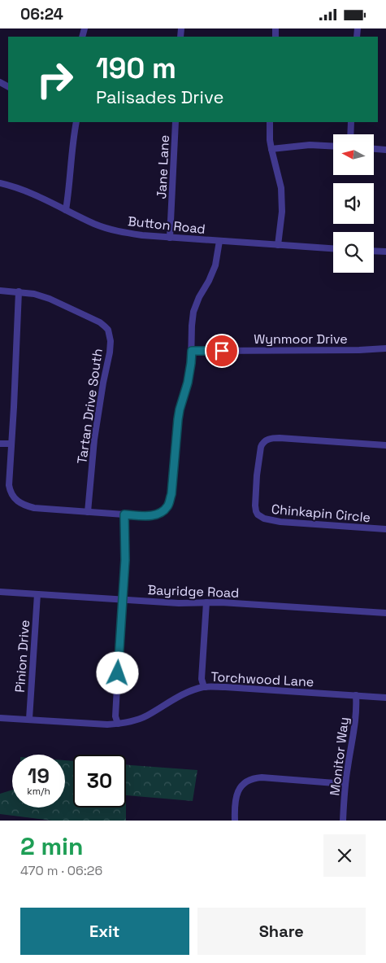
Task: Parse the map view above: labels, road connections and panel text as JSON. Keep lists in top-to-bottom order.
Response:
{
  "streets": {
    "street": [
      "Jane Lane",
      "Button Road",
      "Wynmoor Drive",
      "Tartan Drive South",
      "Chinkapin Circle",
      "Bayridge Road",
      "Pinion Drive",
      "Torchwood Lane",
      "Monitor Way"
    ]
  },
  "crossings": [
    ["Jane Lane", "Button Road"],
    ["Bayridge Road", "Pinion Drive"],
    ["Pinion Drive", "Torchwood Lane"],
    ["Torchwood Lane", "Monitor Way"]
  ],
  "north": "left",
  "page": {
    "status": "06:24",
    "turn": ["190 m", "Palisades Drive"],
    "speed": "19 km/h",
    "limit": "30",
    "heading": ["2 min", "470 m · 06:26"],
    "buttons": ["Exit", "Share"]
  }
}
